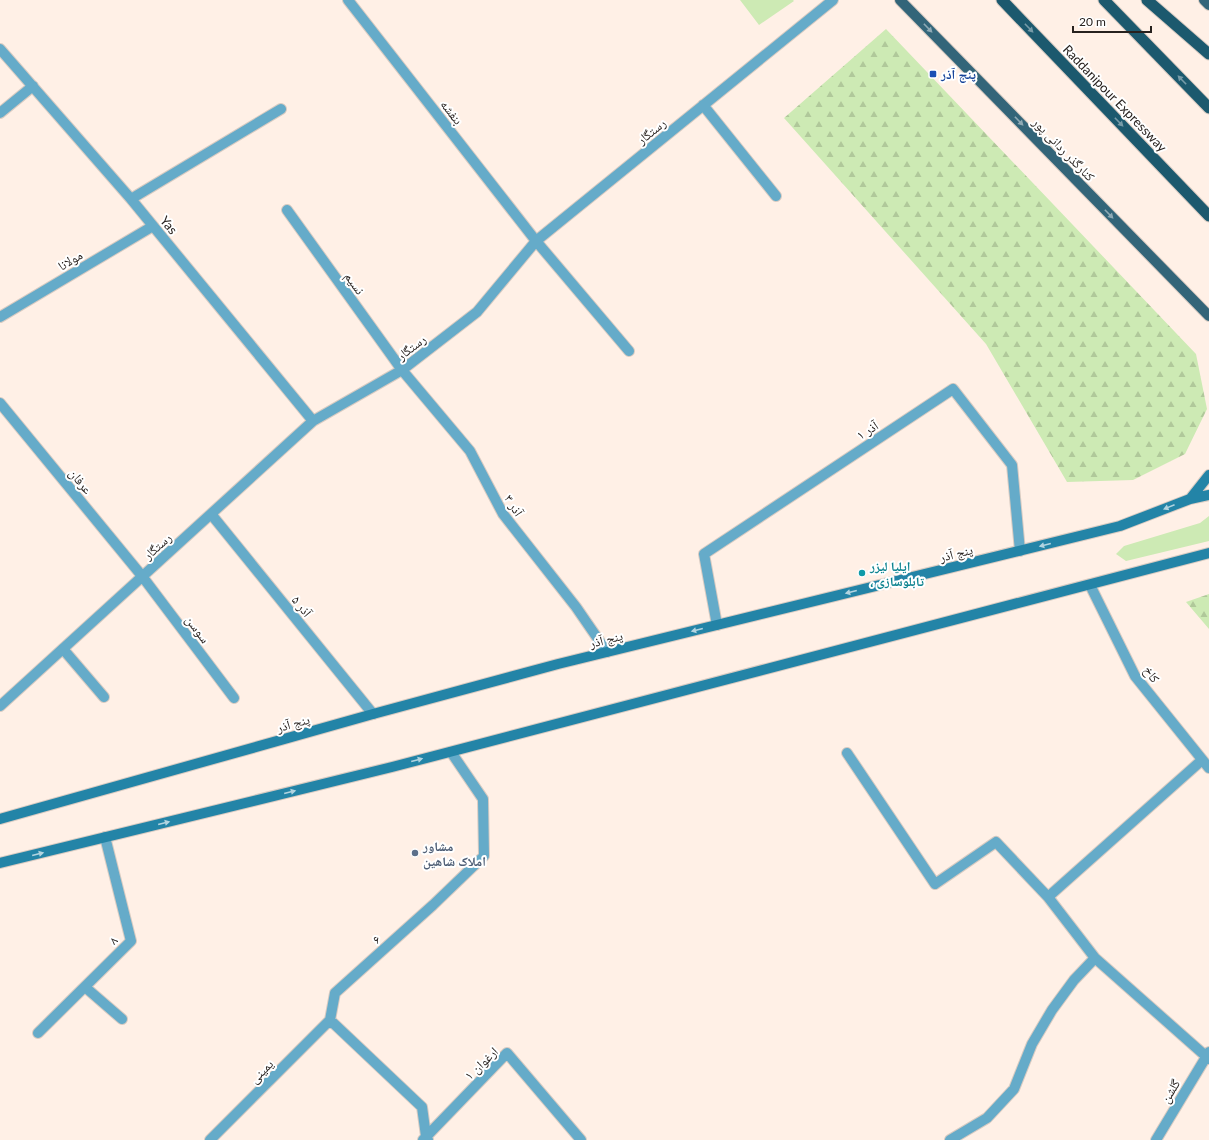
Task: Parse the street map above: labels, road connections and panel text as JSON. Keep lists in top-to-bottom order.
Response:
{
  "streets": {
    "highway": ["Raddanipour Expressway"],
    "main road": ["کنارگذر ردانی پور", "پنج آذر"],
    "street": [
      "بنفشه",
      "رستگار",
      "Yas",
      "مولانا",
      "نسیم",
      "آذر ۱",
      "عرفان",
      "آذر ۳",
      "آذر ۵",
      "سوسن",
      "کاخ",
      "۶",
      "۸",
      "ارغوان ۱",
      "یمینی",
      "گلشن"
    ]
  },
  "crossings": [
    ["بنفشه", "رستگار"],
    ["رستگار", "Yas"],
    ["رستگار", "نسیم"],
    ["رستگار", "عرفان"],
    ["رستگار", "آذر ۳"],
    ["رستگار", "آذر ۵"],
    ["رستگار", "سوسن"],
    ["Yas", "مولانا"],
    ["نسیم", "آذر ۳"],
    ["آذر ۱", "پنج آذر"],
    ["عرفان", "سوسن"],
    ["آذر ۳", "پنج آذر"],
    ["پنج آذر", "آذر ۵"],
    ["۶", "یمینی"]
  ],
  "one_way": ["کنارگذر ردانی پور"],
  "places": {
    "transit": ["پنج آذر"],
    "other": ["ایلیا لیزر ، تابلوسازی", "مشاور املاک شاهین"]
  },
  "scale_bar": "20 m"
}
